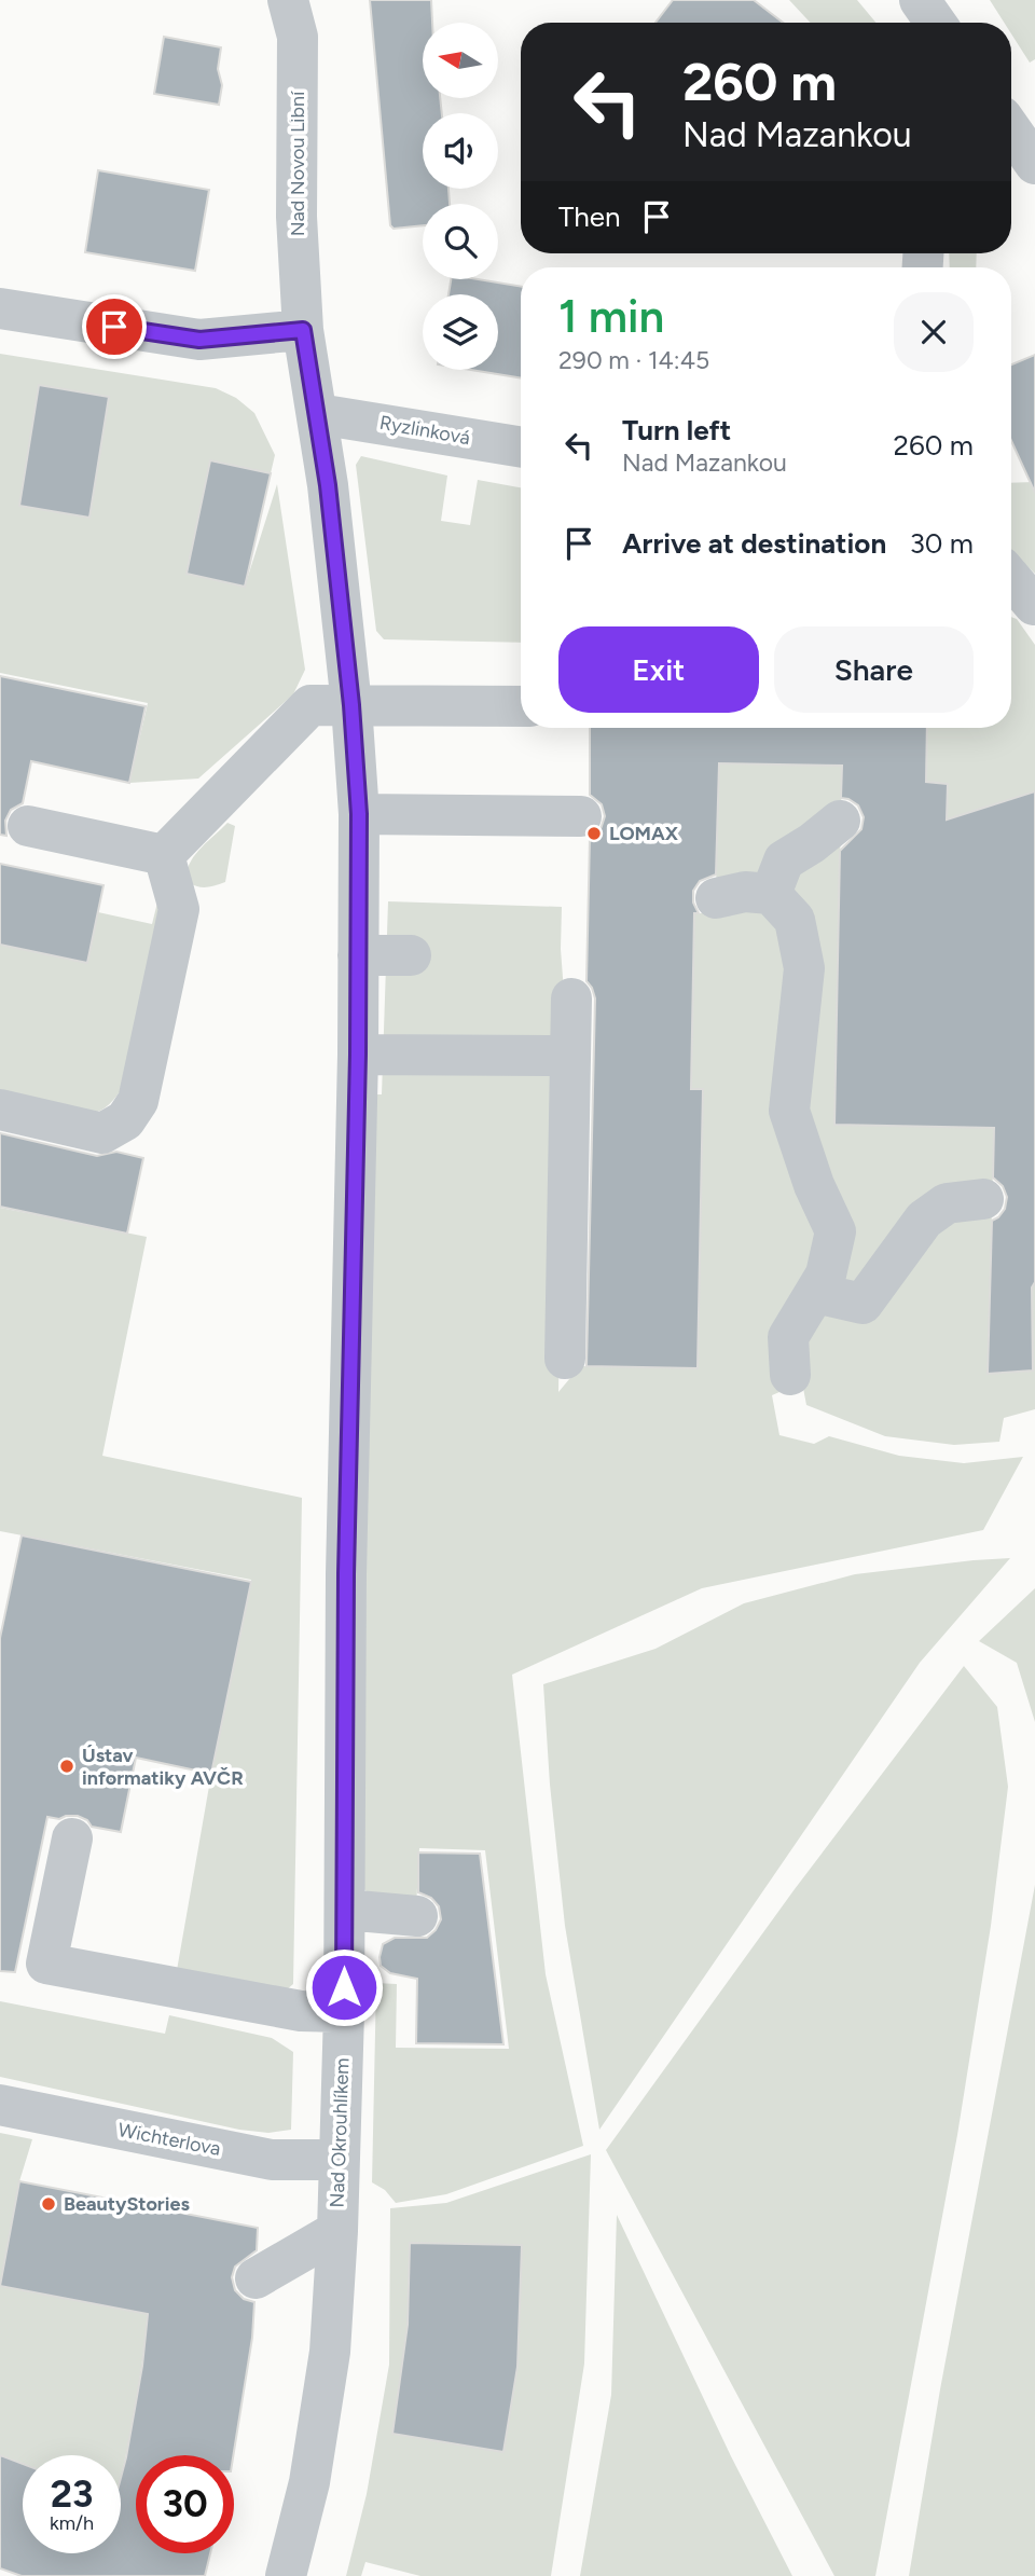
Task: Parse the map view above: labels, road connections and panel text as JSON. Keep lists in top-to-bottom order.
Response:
{
  "streets": {
    "street": [
      "Nad Novou Libní",
      "Ryzlinková",
      "Nad Okrouhlíkem",
      "Wichterlova"
    ]
  },
  "crossings": [
    ["Nad Novou Libní", "Nad Okrouhlíkem"],
    ["Ryzlinková", "Nad Okrouhlíkem"],
    ["Nad Okrouhlíkem", "Wichterlova"]
  ],
  "places": ["LOMAX", "Ústav informatiky AVČR", "BeautyStories"],
  "north": "left",
  "page": {
    "turn": ["260 m", "Nad Mazankou"],
    "then": "Then",
    "heading": ["1 min", "290 m · 14:45"],
    "list": [
      {
        "name": "Turn left",
        "note": "Nad Mazankou",
        "value": "260 m"
      },
      {
        "name": "Arrive at destination",
        "value": "30 m"
      }
    ],
    "buttons": ["Exit", "Share"],
    "speed": "23 km/h",
    "limit": "30"
  }
}
